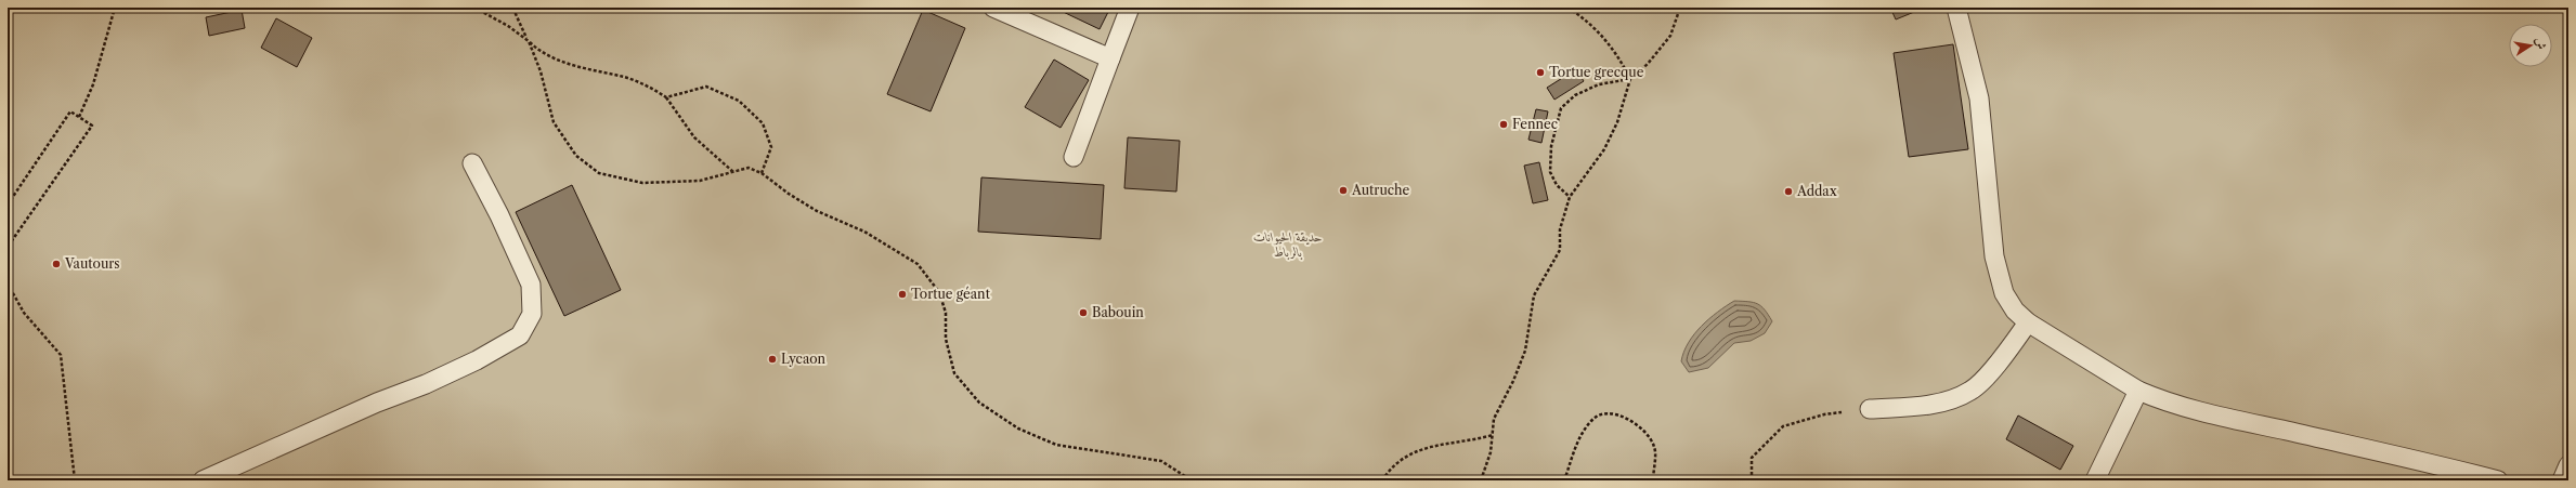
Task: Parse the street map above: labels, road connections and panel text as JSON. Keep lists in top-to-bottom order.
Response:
{
  "parks": ["حديقة الحيوانات بالرباط"],
  "places": [
    "Tortue grecque",
    "Fennec",
    "Autruche",
    "Addax",
    "Vautours",
    "Tortue géant",
    "Babouin",
    "Lycaon"
  ],
  "north": "right"
}
